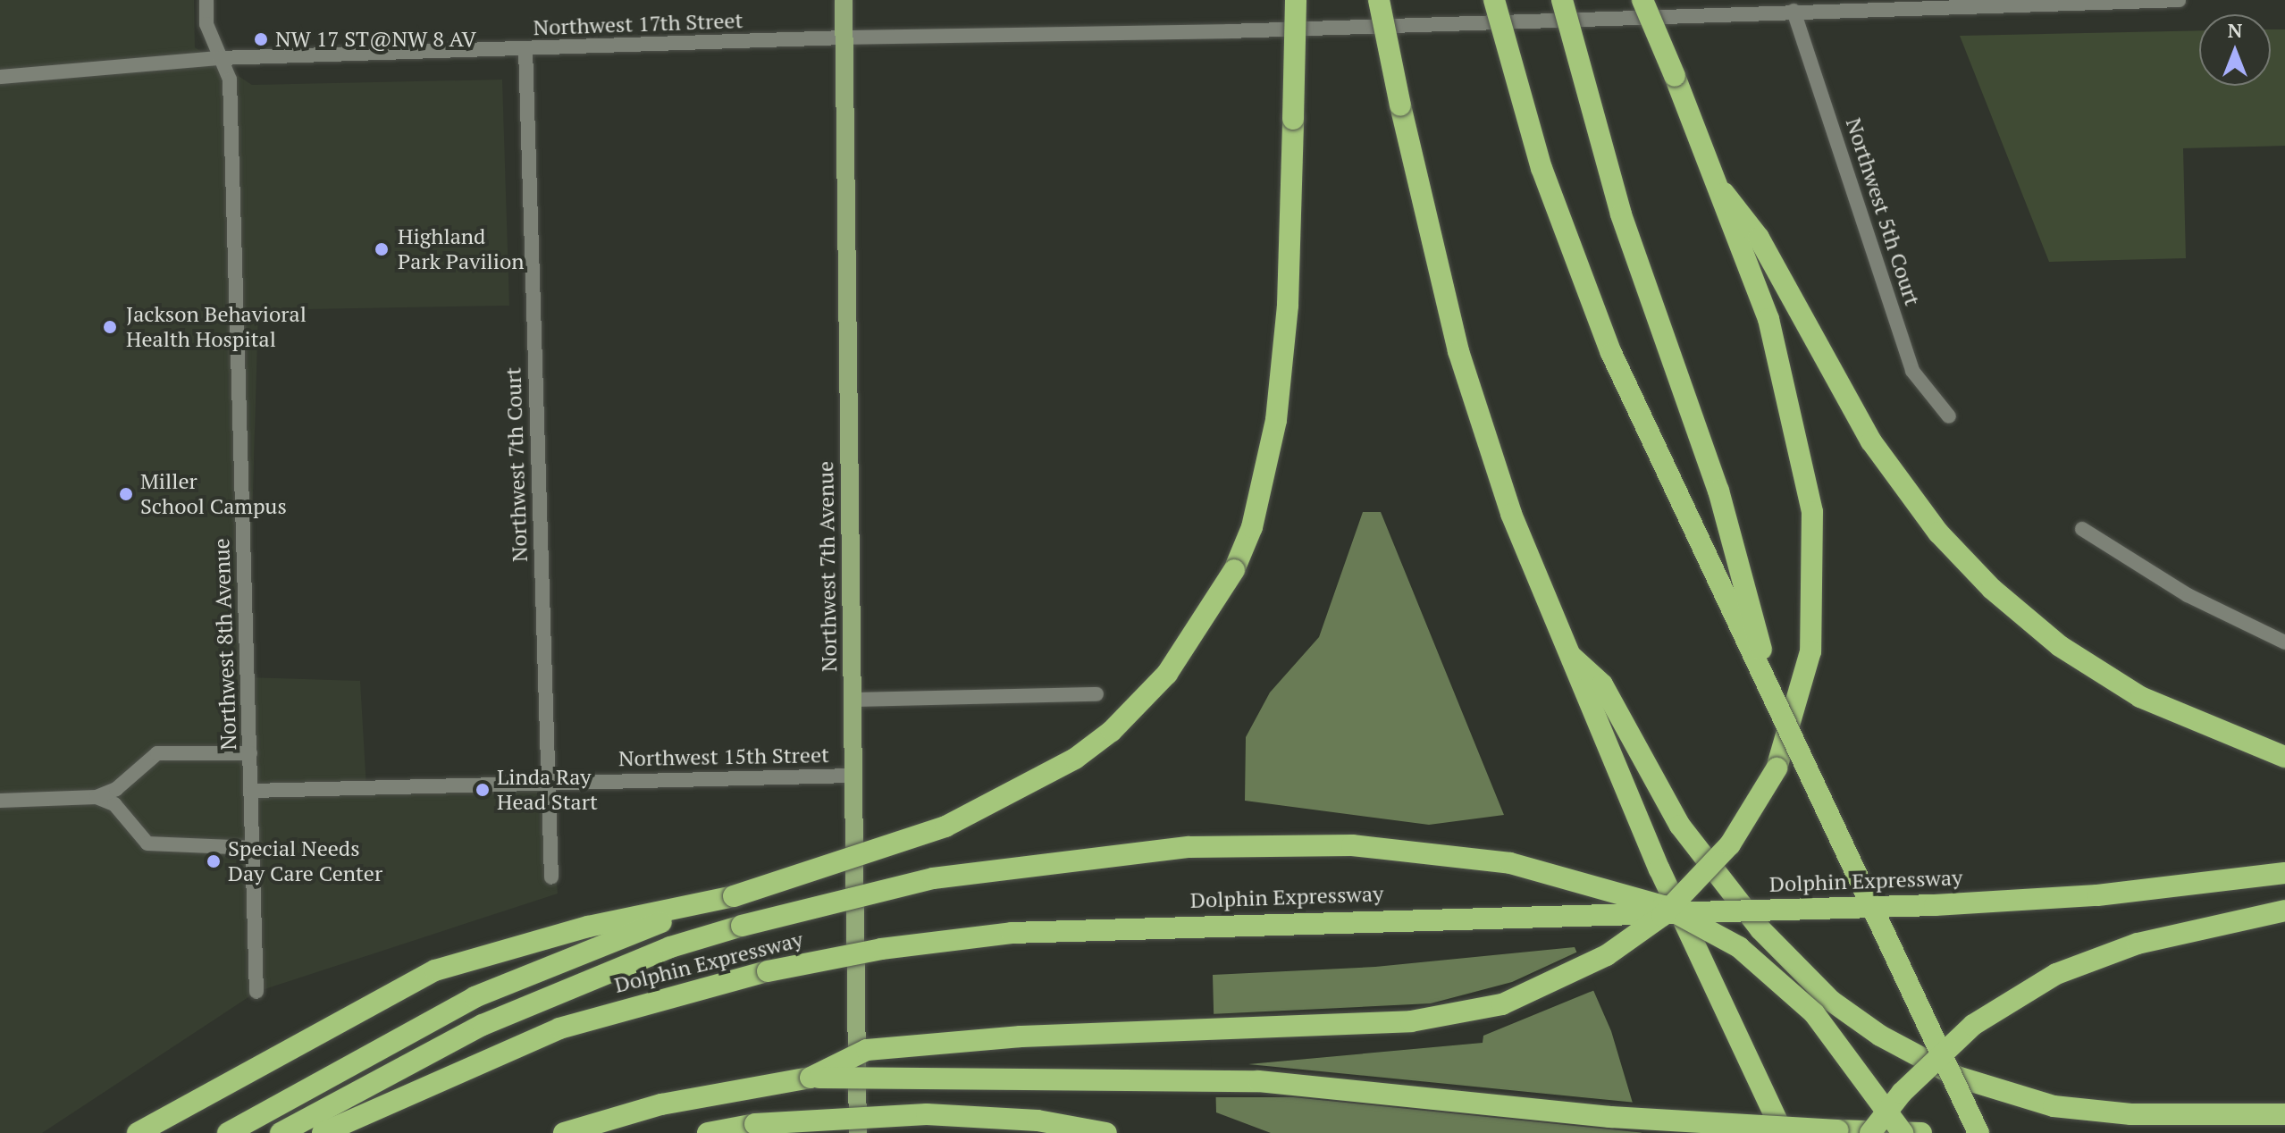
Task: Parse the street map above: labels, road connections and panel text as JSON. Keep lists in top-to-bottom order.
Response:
{
  "streets": {
    "highway": ["Dolphin Expressway"],
    "main road": ["Northwest 7th Avenue"],
    "street": [
      "Northwest 17th Street",
      "Northwest 5th Court",
      "Northwest 7th Court",
      "Northwest 8th Avenue",
      "Northwest 15th Street"
    ]
  },
  "crossings": [
    ["Northwest 17th Street", "Northwest 5th Court"],
    ["Northwest 17th Street", "Northwest 7th Court"],
    ["Northwest 17th Street", "Northwest 7th Avenue"],
    ["Northwest 17th Street", "Northwest 8th Avenue"],
    ["Northwest 7th Court", "Northwest 15th Street"],
    ["Northwest 7th Avenue", "Northwest 15th Street"],
    ["Northwest 8th Avenue", "Northwest 15th Street"]
  ],
  "places": [
    "NW 17 ST@NW 8 AV",
    "Highland Park Pavilion",
    "Jackson Behavioral Health Hospital",
    "Miller School Campus",
    "Linda Ray Head Start",
    "Special Needs Day Care Center"
  ],
  "north": "top"
}
